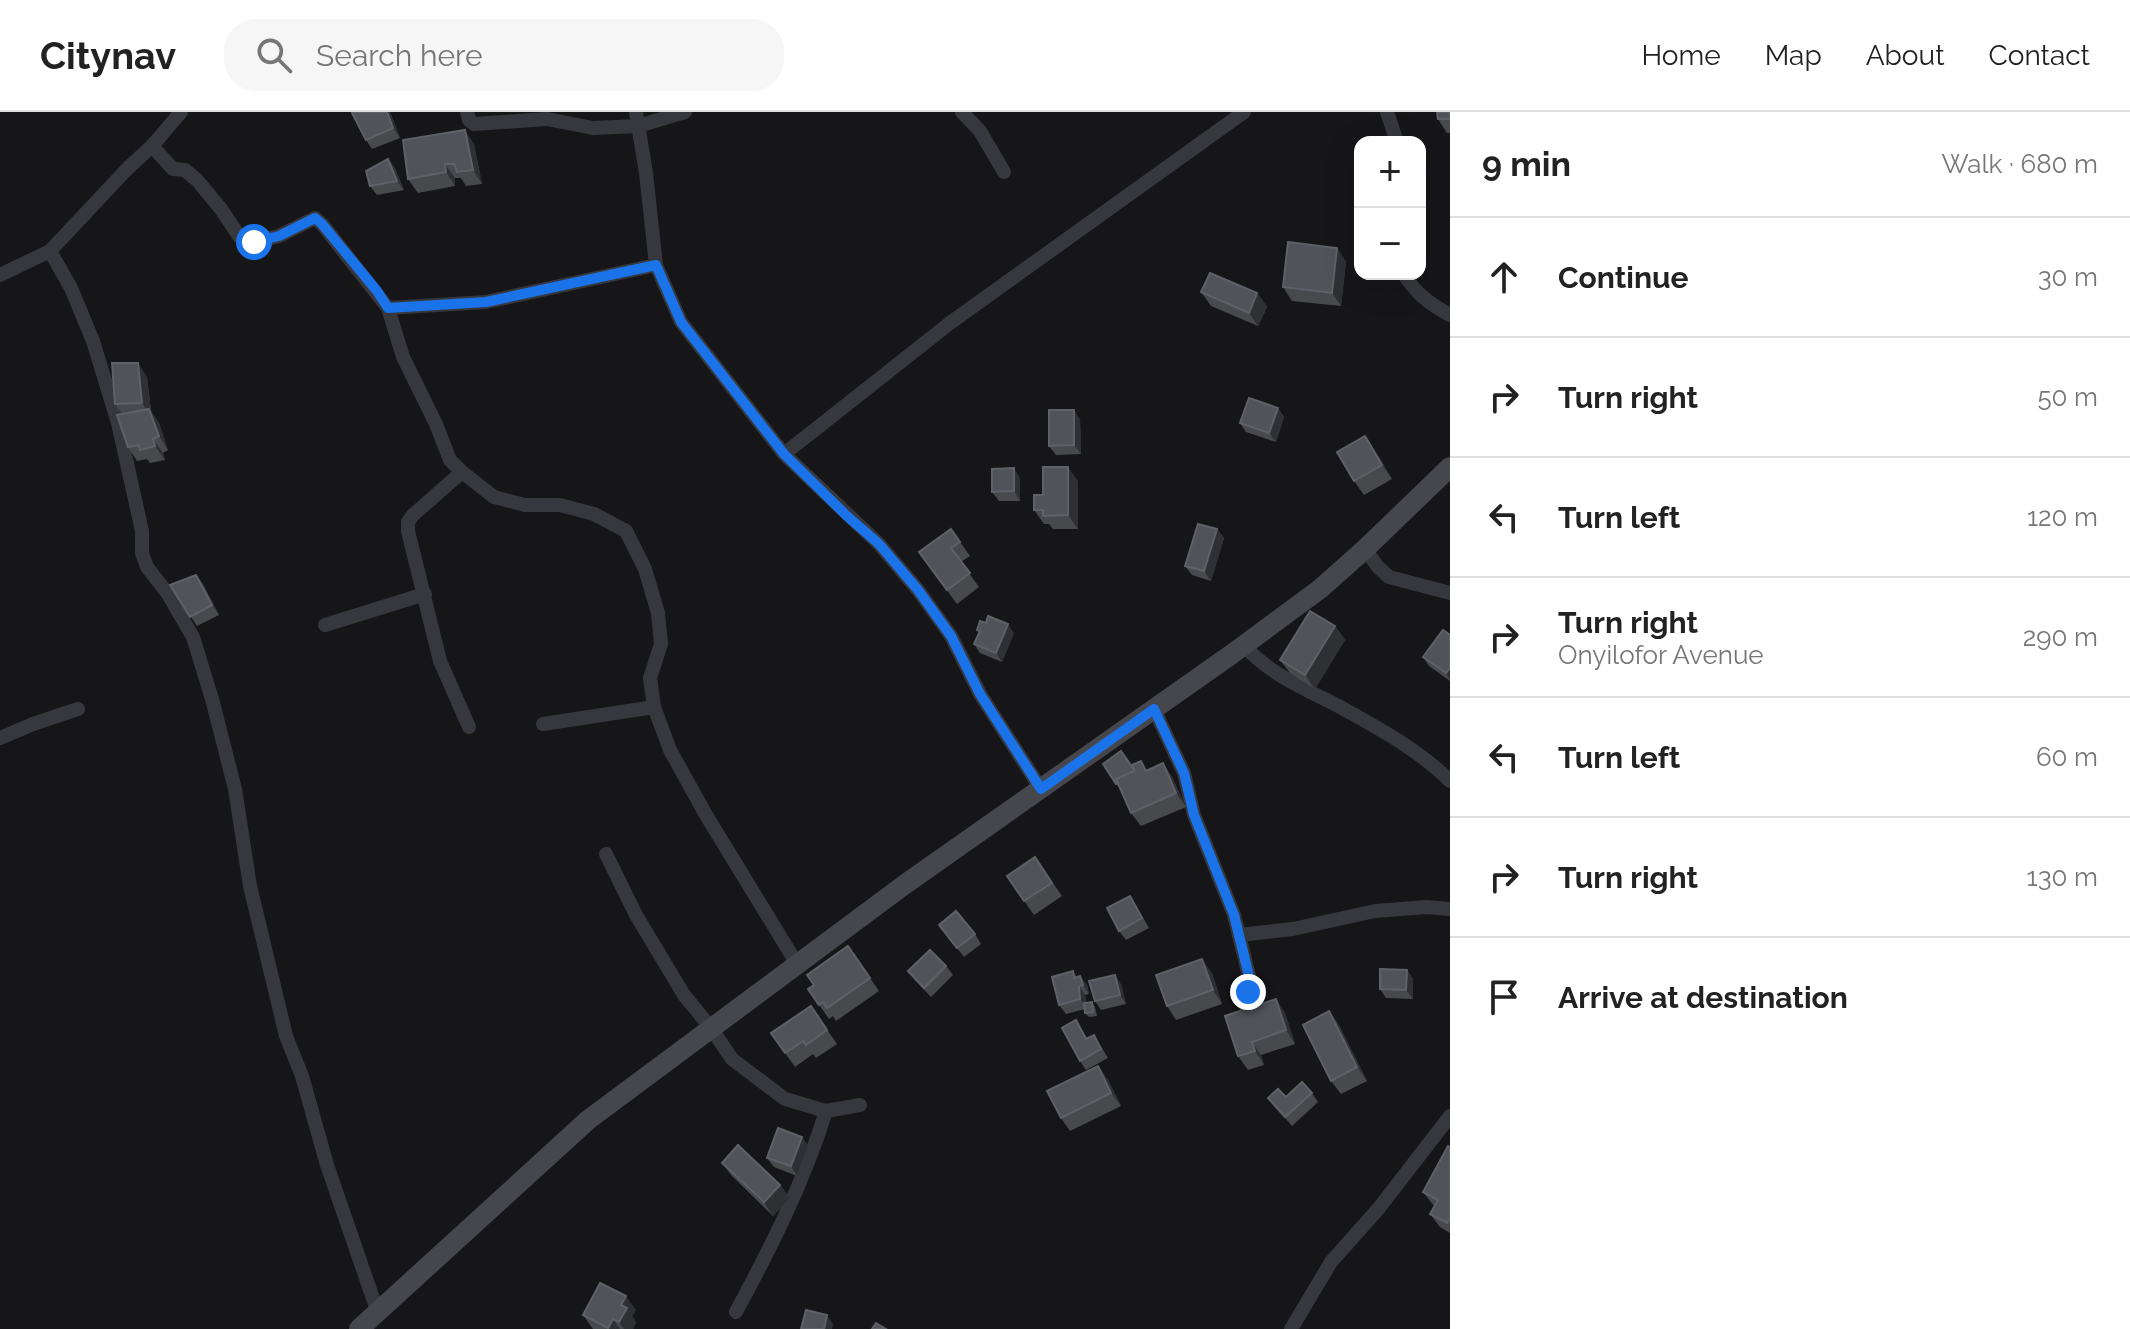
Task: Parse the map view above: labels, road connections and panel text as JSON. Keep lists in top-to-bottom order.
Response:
{
  "page": {
    "header": "Citynav",
    "search": "Search here",
    "nav": [
      "Home",
      "Map",
      "About",
      "Contact"
    ],
    "heading": ["9 min", "Walk · 680 m"],
    "map_buttons": ["+", "−"],
    "list": [
      ["Continue", "30 m"],
      ["Turn right", "50 m"],
      ["Turn left", "120 m"],
      ["Turn right", "Onyilofor Avenue", "290 m"],
      ["Turn left", "60 m"],
      ["Turn right", "130 m"],
      "Arrive at destination"
    ]
  }
}
